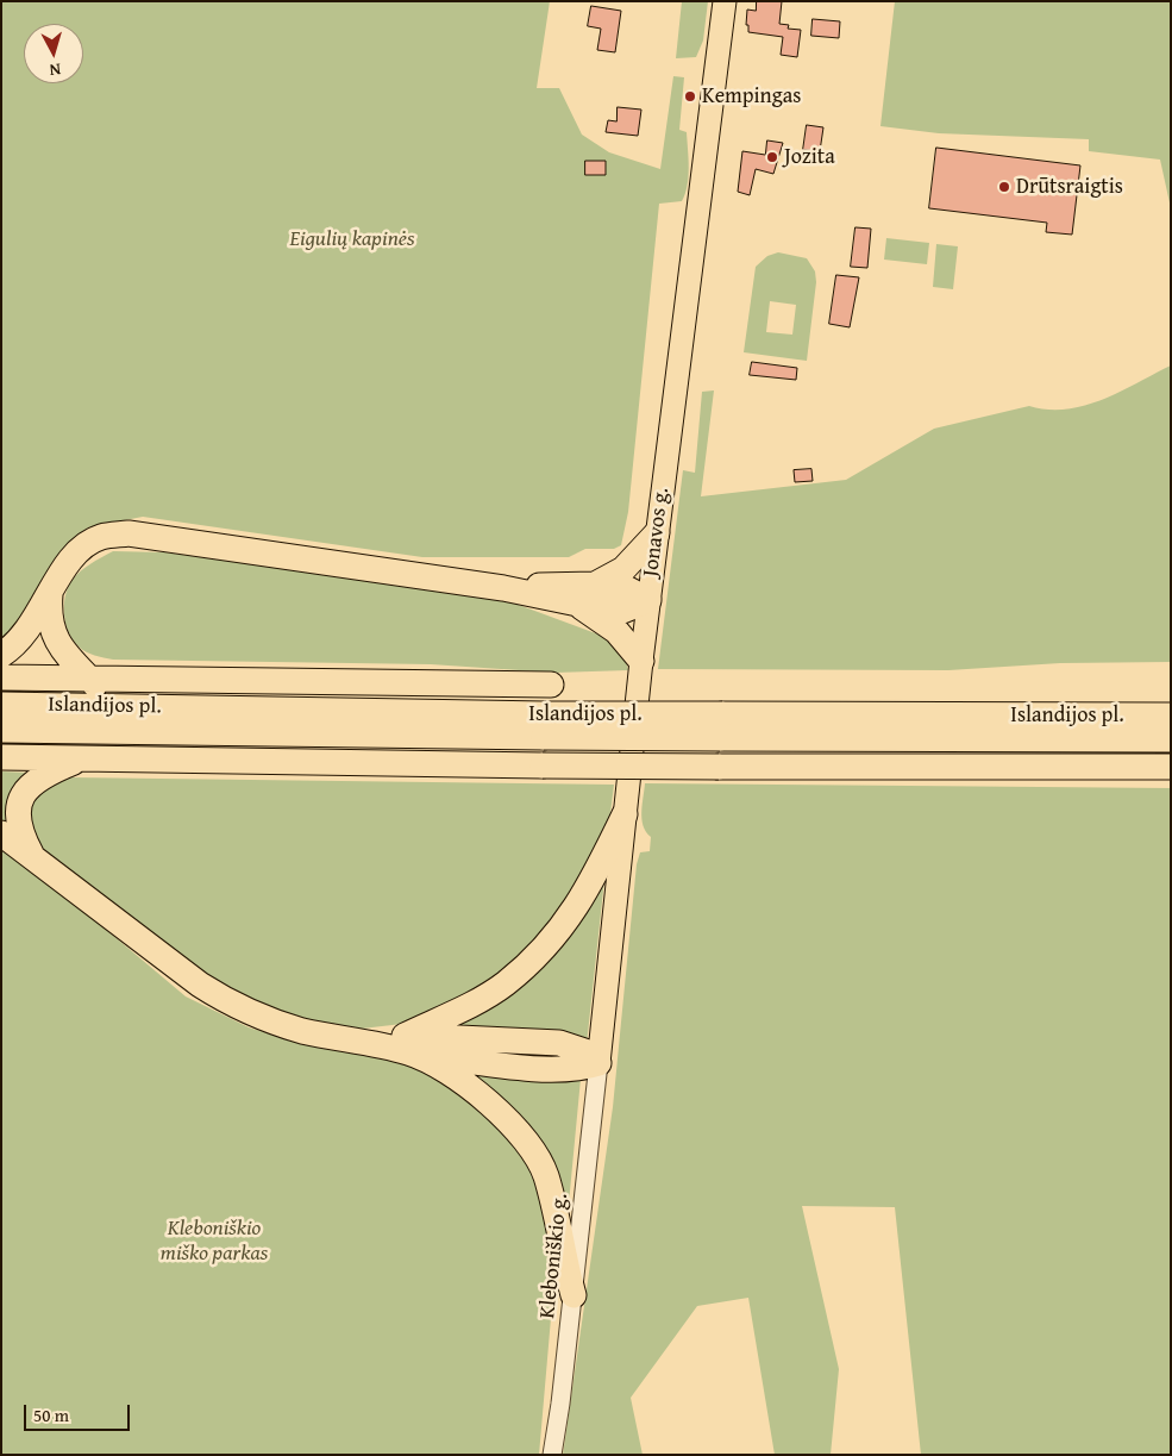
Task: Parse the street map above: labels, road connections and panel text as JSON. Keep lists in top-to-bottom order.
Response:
{
  "streets": {
    "highway": ["Islandijos pl."],
    "main road": ["Jonavos g."],
    "street": ["Kleboniškio g."]
  },
  "crossings": [
    ["Jonavos g.", "Kleboniškio g."]
  ],
  "parks": ["Eigulių kapinės", "Kleboniškio miško parkas"],
  "places": ["Kempingas", "Jozita", "Drūtsraigtis"],
  "scale_bar": "50 m",
  "north": "bottom"
}
